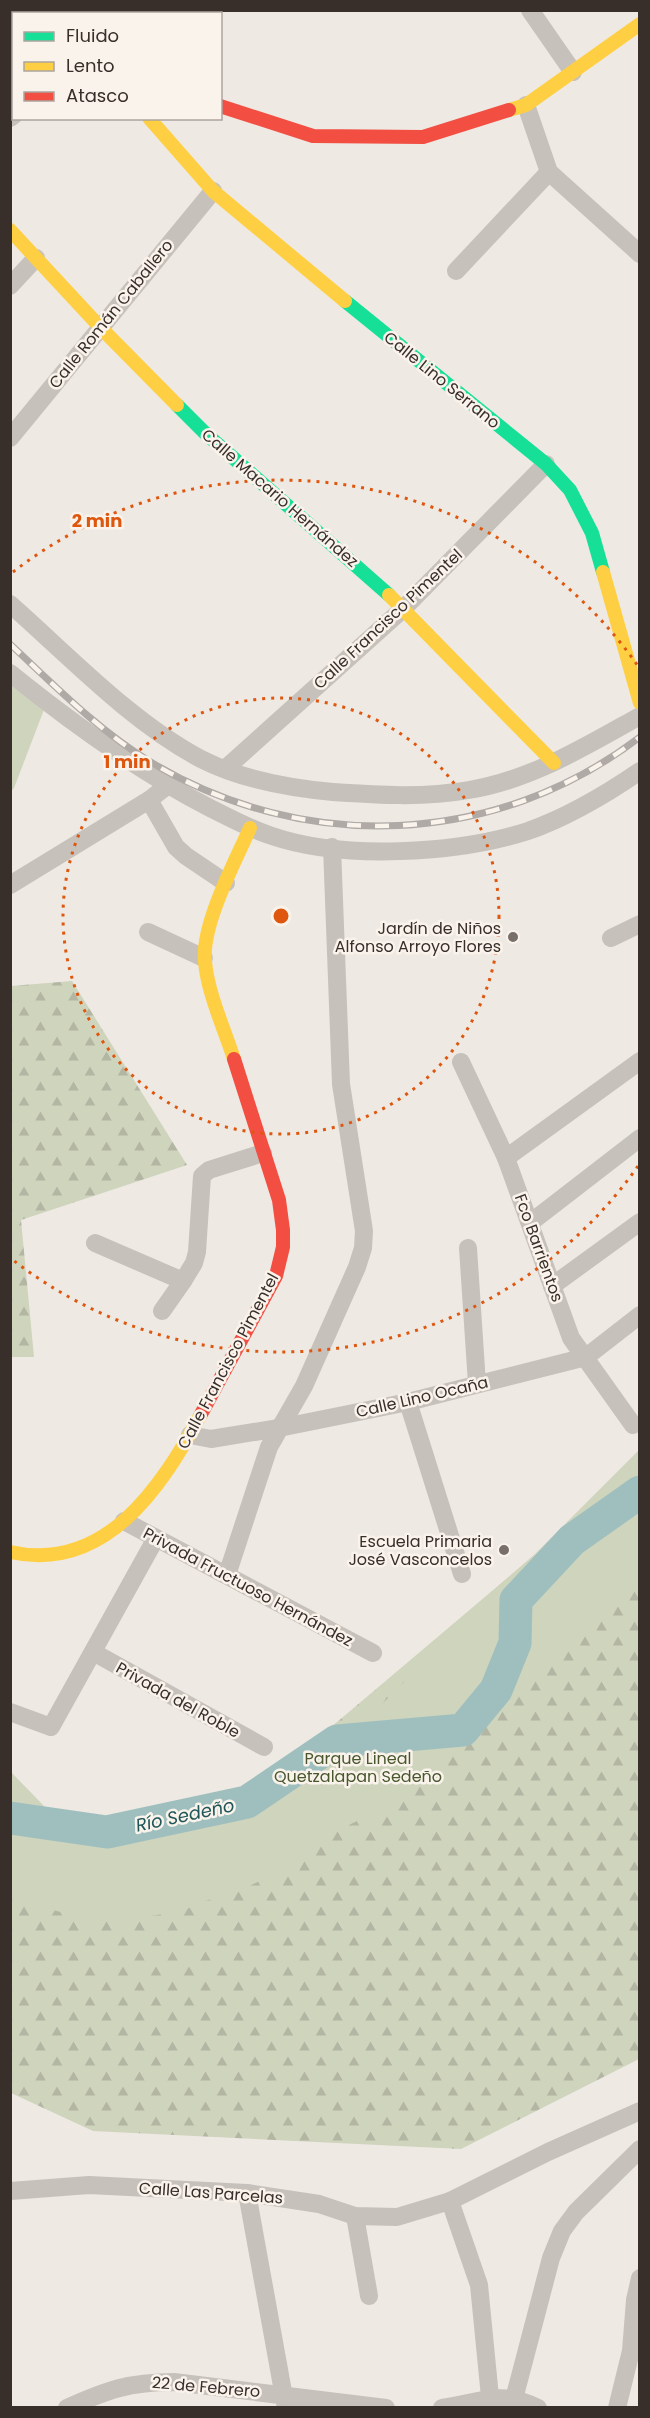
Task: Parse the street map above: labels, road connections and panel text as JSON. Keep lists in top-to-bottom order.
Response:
{
  "streets": {
    "street": [
      "Calle Román Caballero",
      "Calle Lino Serrano",
      "Calle Macario Hernández",
      "Calle Francisco Pimentel",
      "Fco Barrientos",
      "Calle Lino Ocaña",
      "Privada Fructuoso Hernández",
      "Privada del Roble",
      "Calle Las Parcelas",
      "22 de Febrero"
    ]
  },
  "crossings": [
    ["Calle Román Caballero", "Calle Lino Serrano"],
    ["Calle Román Caballero", "Calle Macario Hernández"],
    ["Calle Lino Serrano", "Calle Francisco Pimentel"],
    ["Calle Macario Hernández", "Calle Francisco Pimentel"],
    ["Calle Francisco Pimentel", "Calle Lino Ocaña"],
    ["Calle Francisco Pimentel", "Privada Fructuoso Hernández"],
    ["Fco Barrientos", "Calle Lino Ocaña"]
  ],
  "water": ["Río Sedeño"],
  "parks": ["Parque Lineal Quetzalapan Sedeño"],
  "places": ["Jardín de Niños Alfonso Arroyo Flores", "Escuela Primaria José Vasconcelos"],
  "legend": ["Fluido", "Lento", "Atasco"],
  "rings": ["2 min", "1 min"]
}
